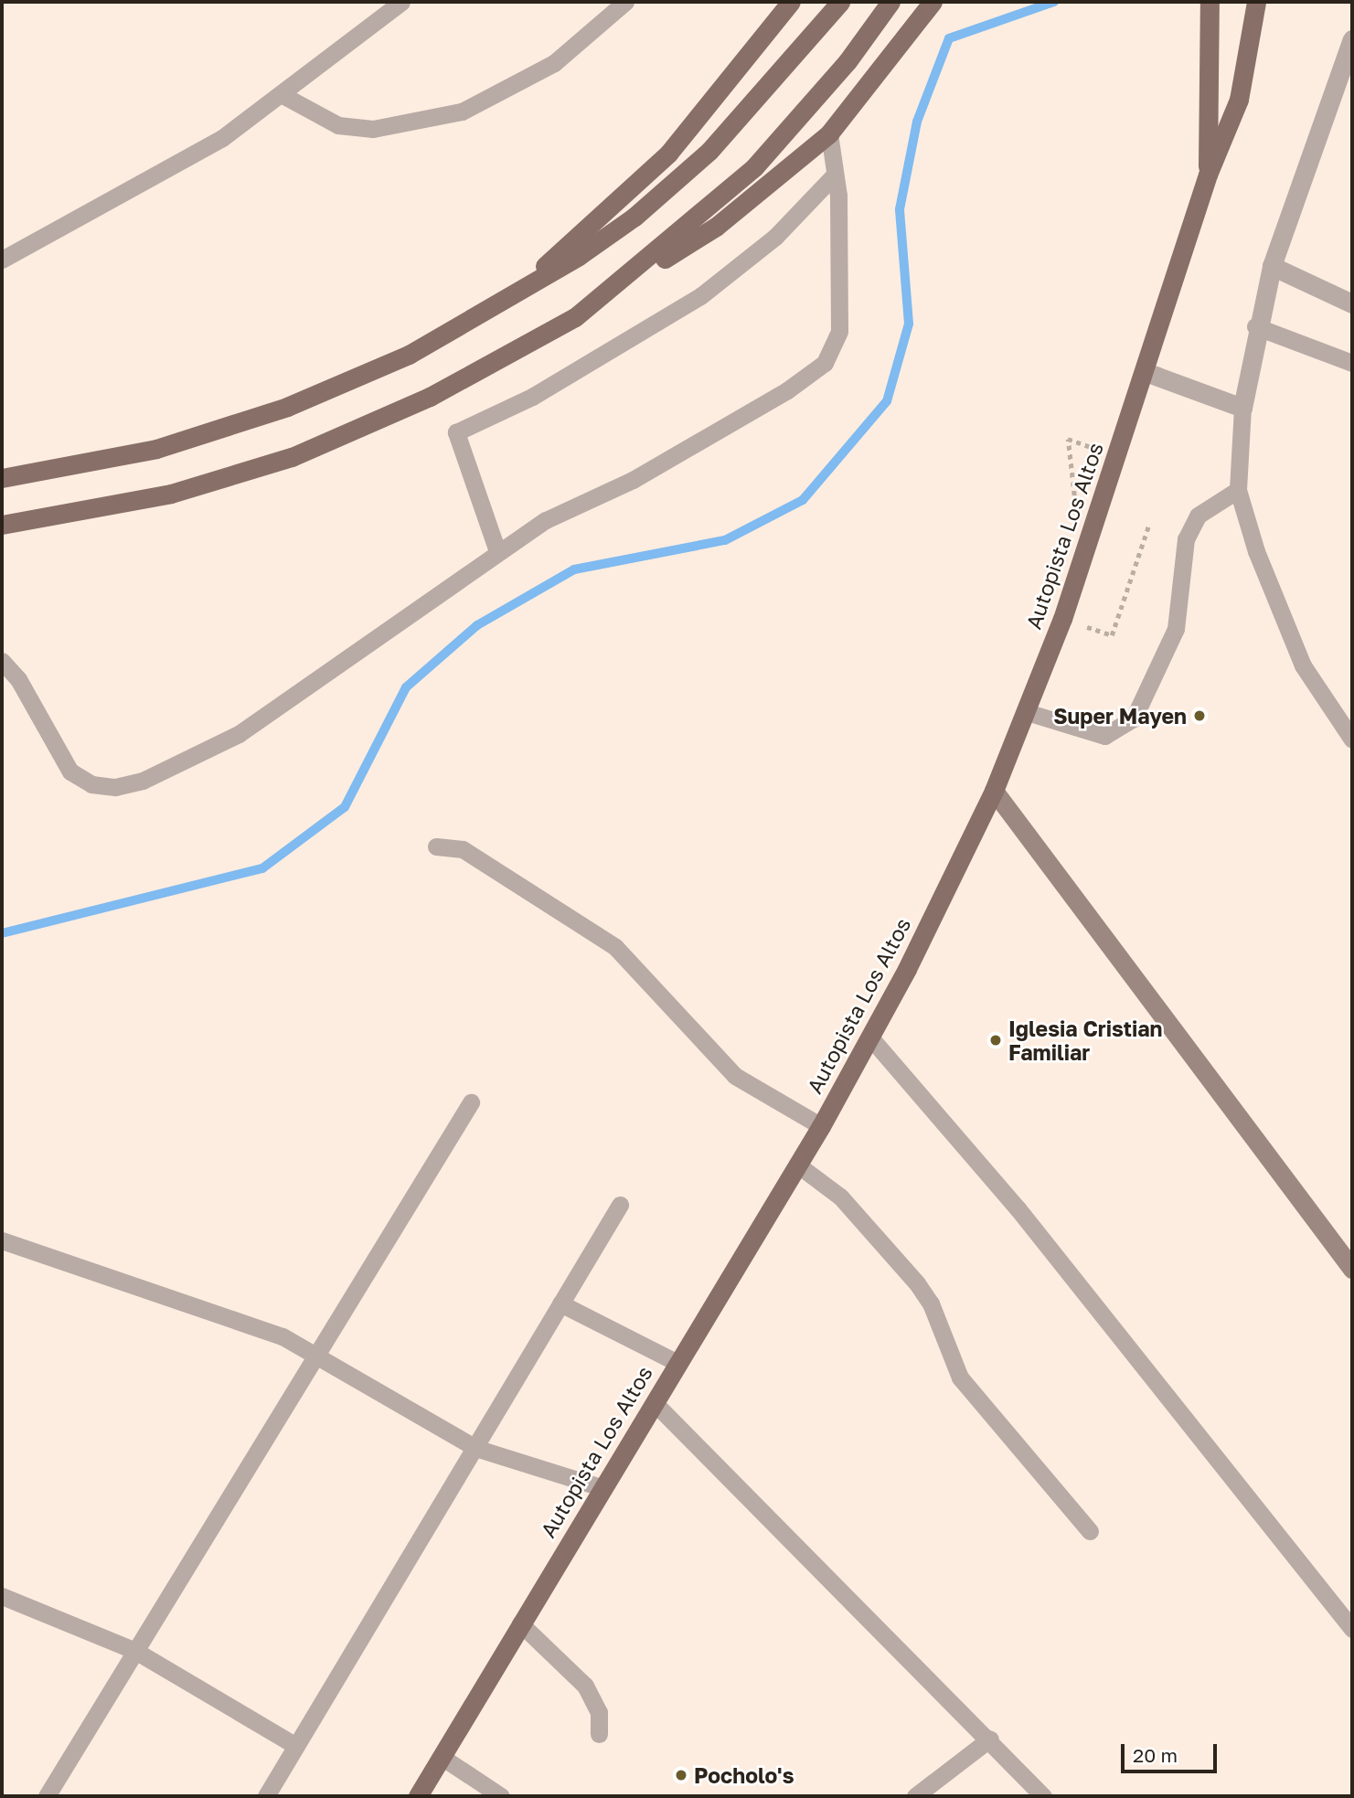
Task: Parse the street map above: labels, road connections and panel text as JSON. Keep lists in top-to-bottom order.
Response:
{
  "streets": {
    "main road": ["Autopista Los Altos"]
  },
  "places": ["Super Mayen", "Iglesia Cristian Familiar", "Pocholo's"],
  "scale_bar": "20 m"
}
